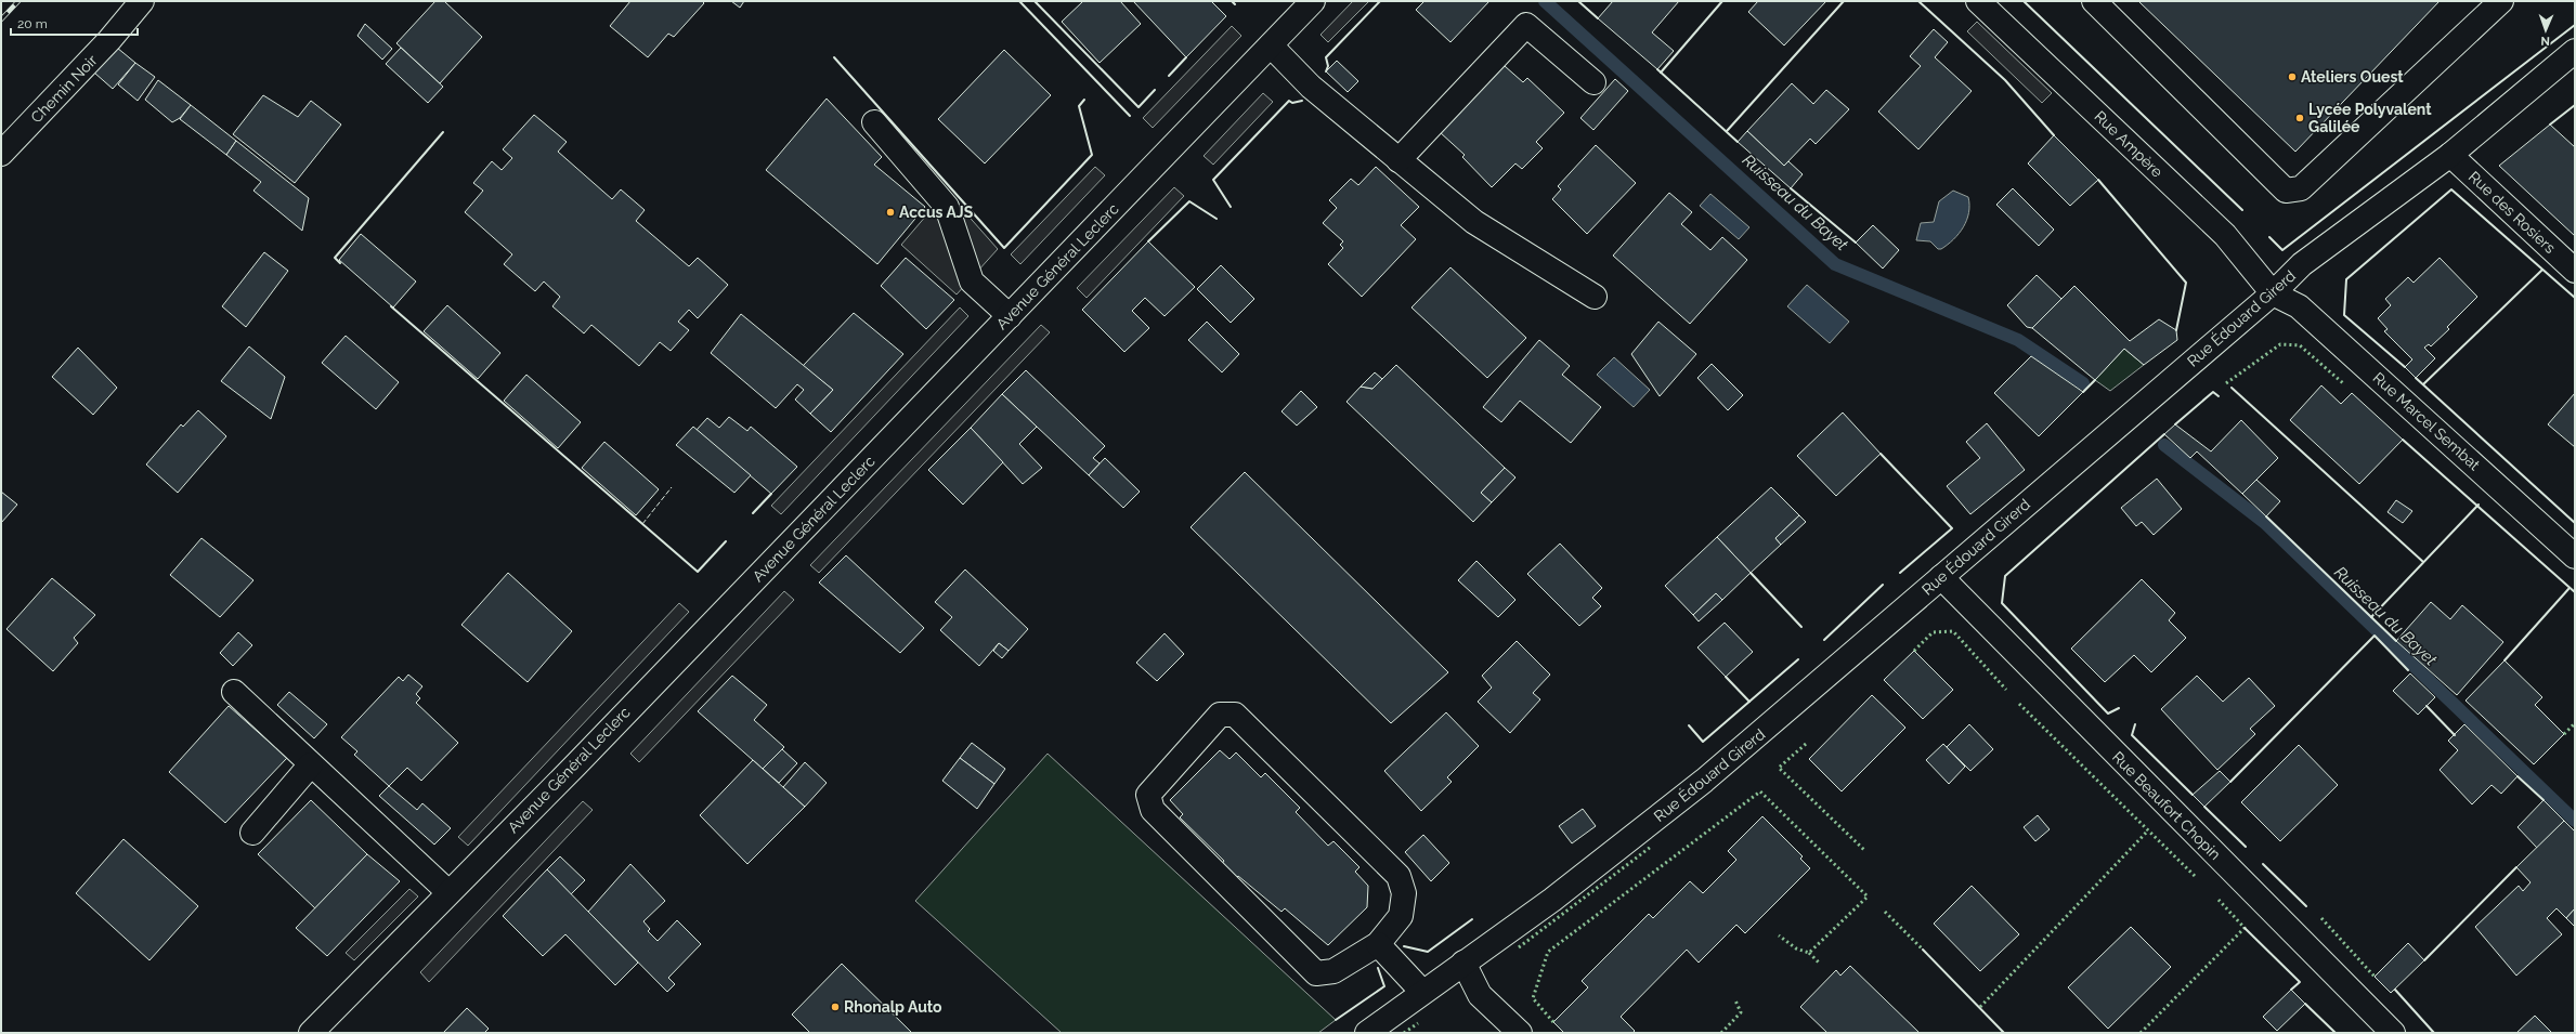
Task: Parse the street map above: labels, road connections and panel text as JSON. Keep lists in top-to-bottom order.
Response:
{
  "streets": {
    "street": [
      "Chemin Noir",
      "Rue Ampère",
      "Rue des Rosiers",
      "Avenue Général Leclerc",
      "Rue Édouard Girerd",
      "Rue Marcel Sembat",
      "Rue Beaufort Chopin"
    ]
  },
  "crossings": [
    ["Rue Ampère", "Rue Édouard Girerd"],
    ["Rue Ampère", "Rue Marcel Sembat"],
    ["Rue des Rosiers", "Rue Édouard Girerd"],
    ["Rue Édouard Girerd", "Rue Marcel Sembat"],
    ["Rue Édouard Girerd", "Rue Beaufort Chopin"]
  ],
  "water": ["Ruisseau du Bayet"],
  "places": [
    "Ateliers Ouest",
    "Lycée Polyvalent Galilée",
    "Accus AJS",
    "Rhonalp Auto"
  ],
  "scale_bar": "20 m",
  "north": "bottom"
}
